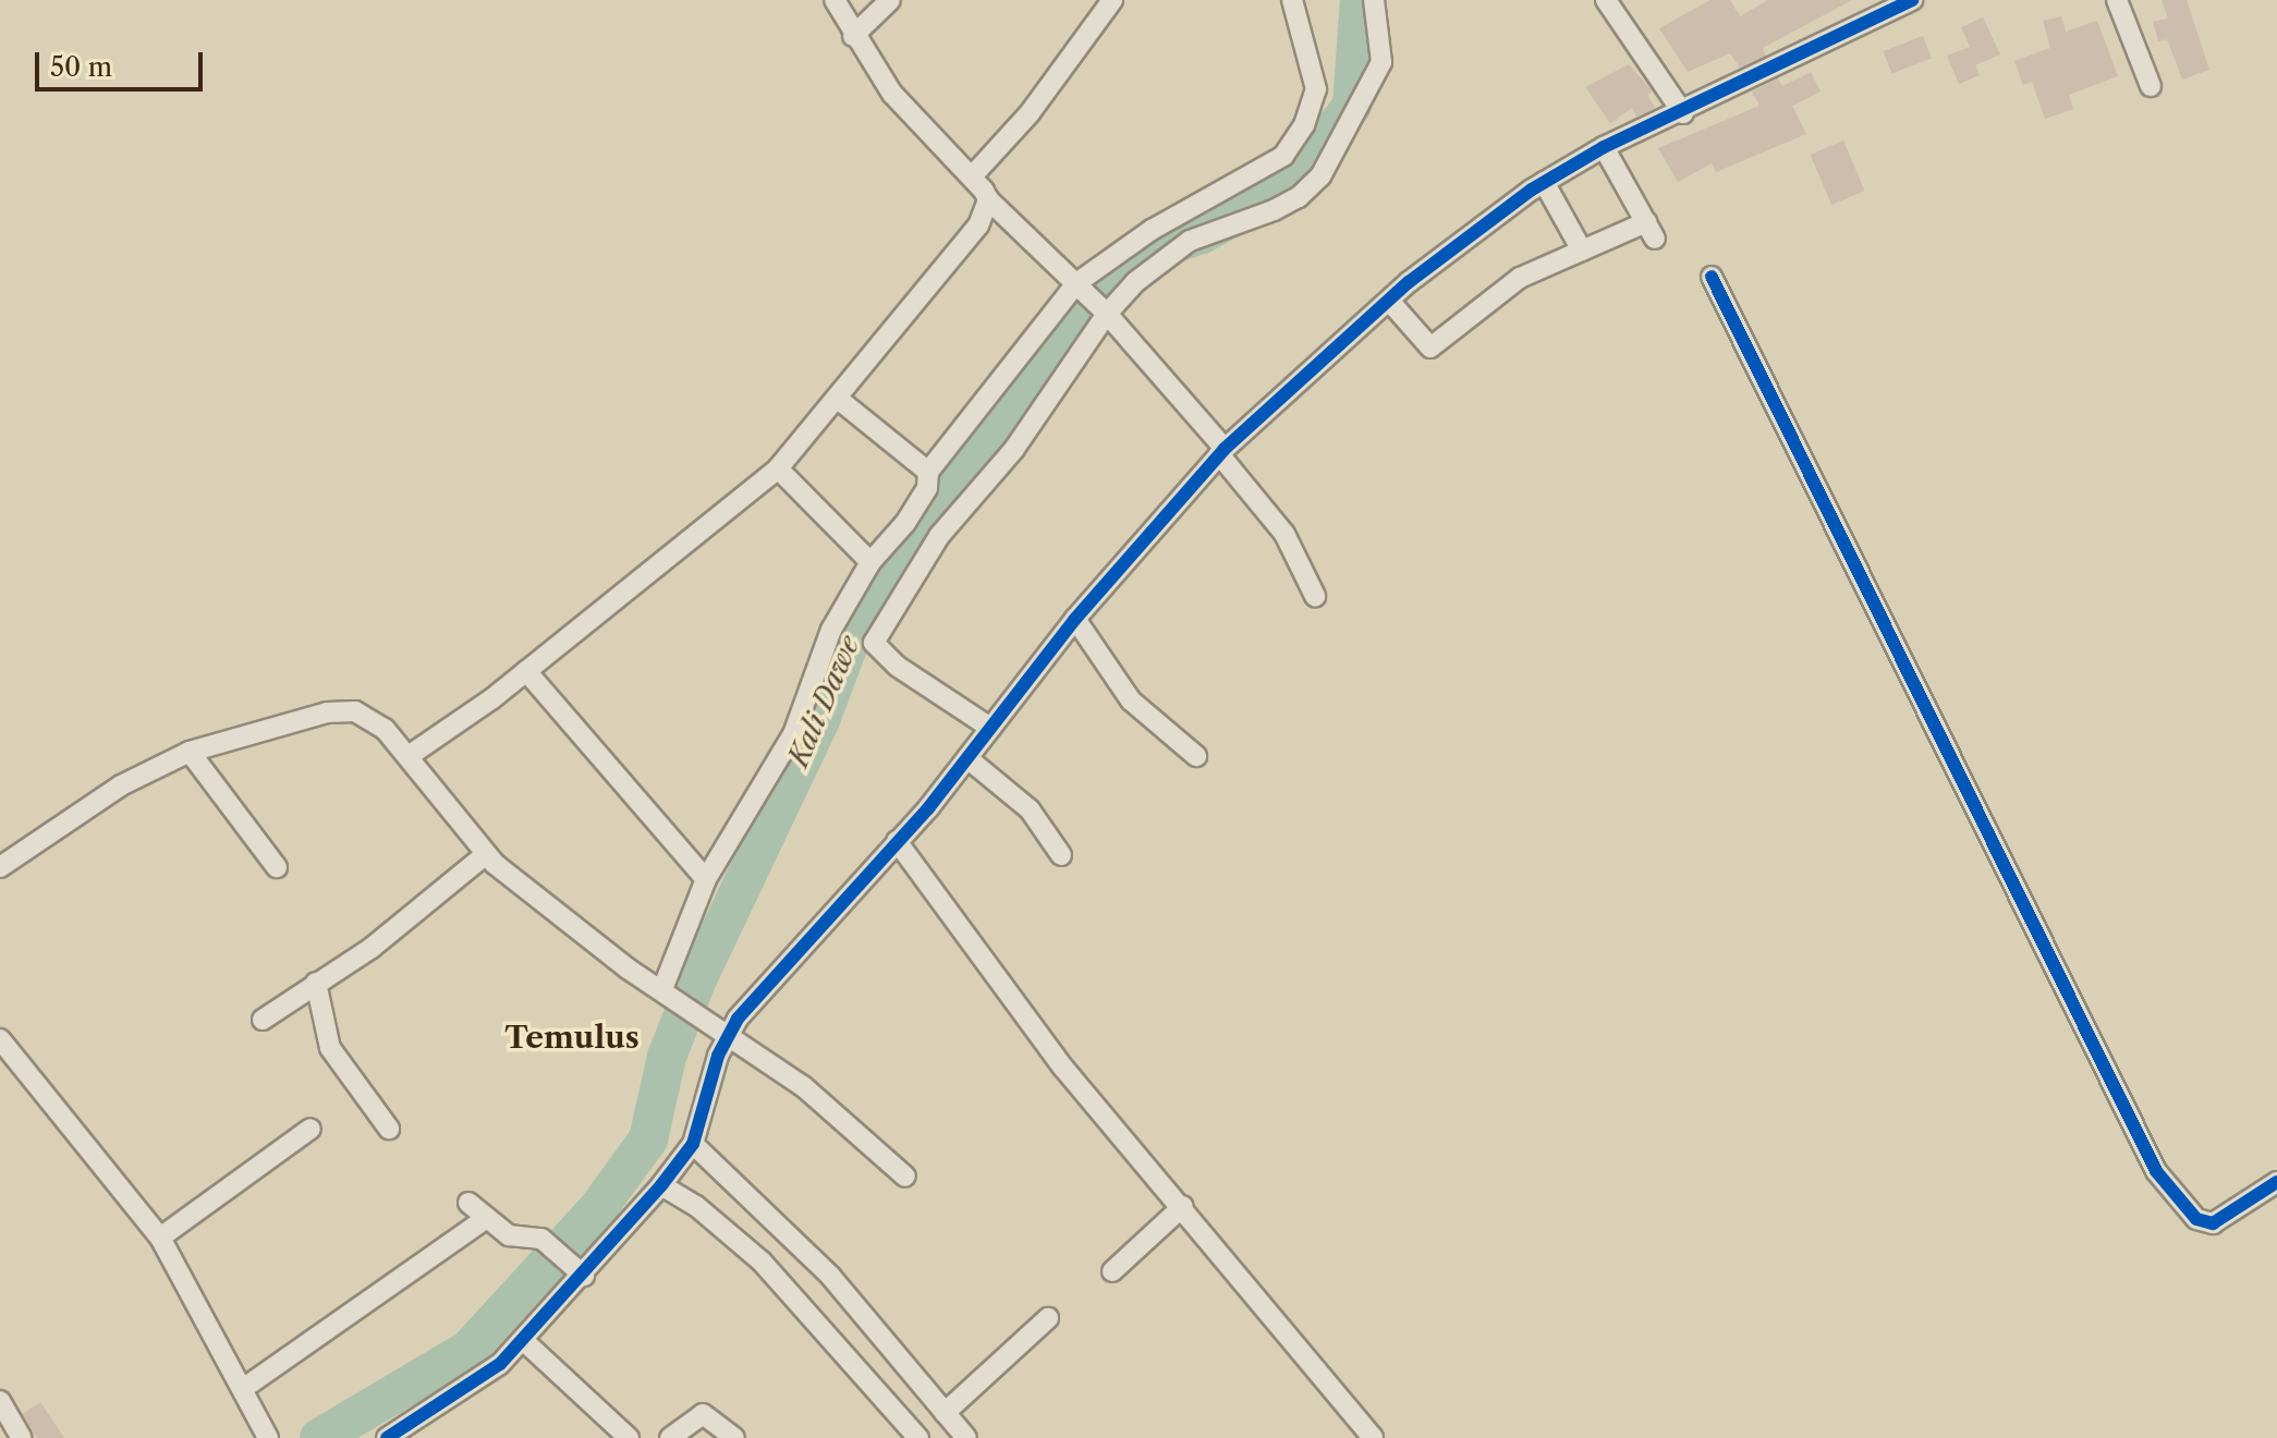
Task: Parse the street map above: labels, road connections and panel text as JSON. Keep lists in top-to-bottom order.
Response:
{
  "districts": ["Temulus"],
  "water": ["Kali Dawe"],
  "scale_bar": "50 m"
}
